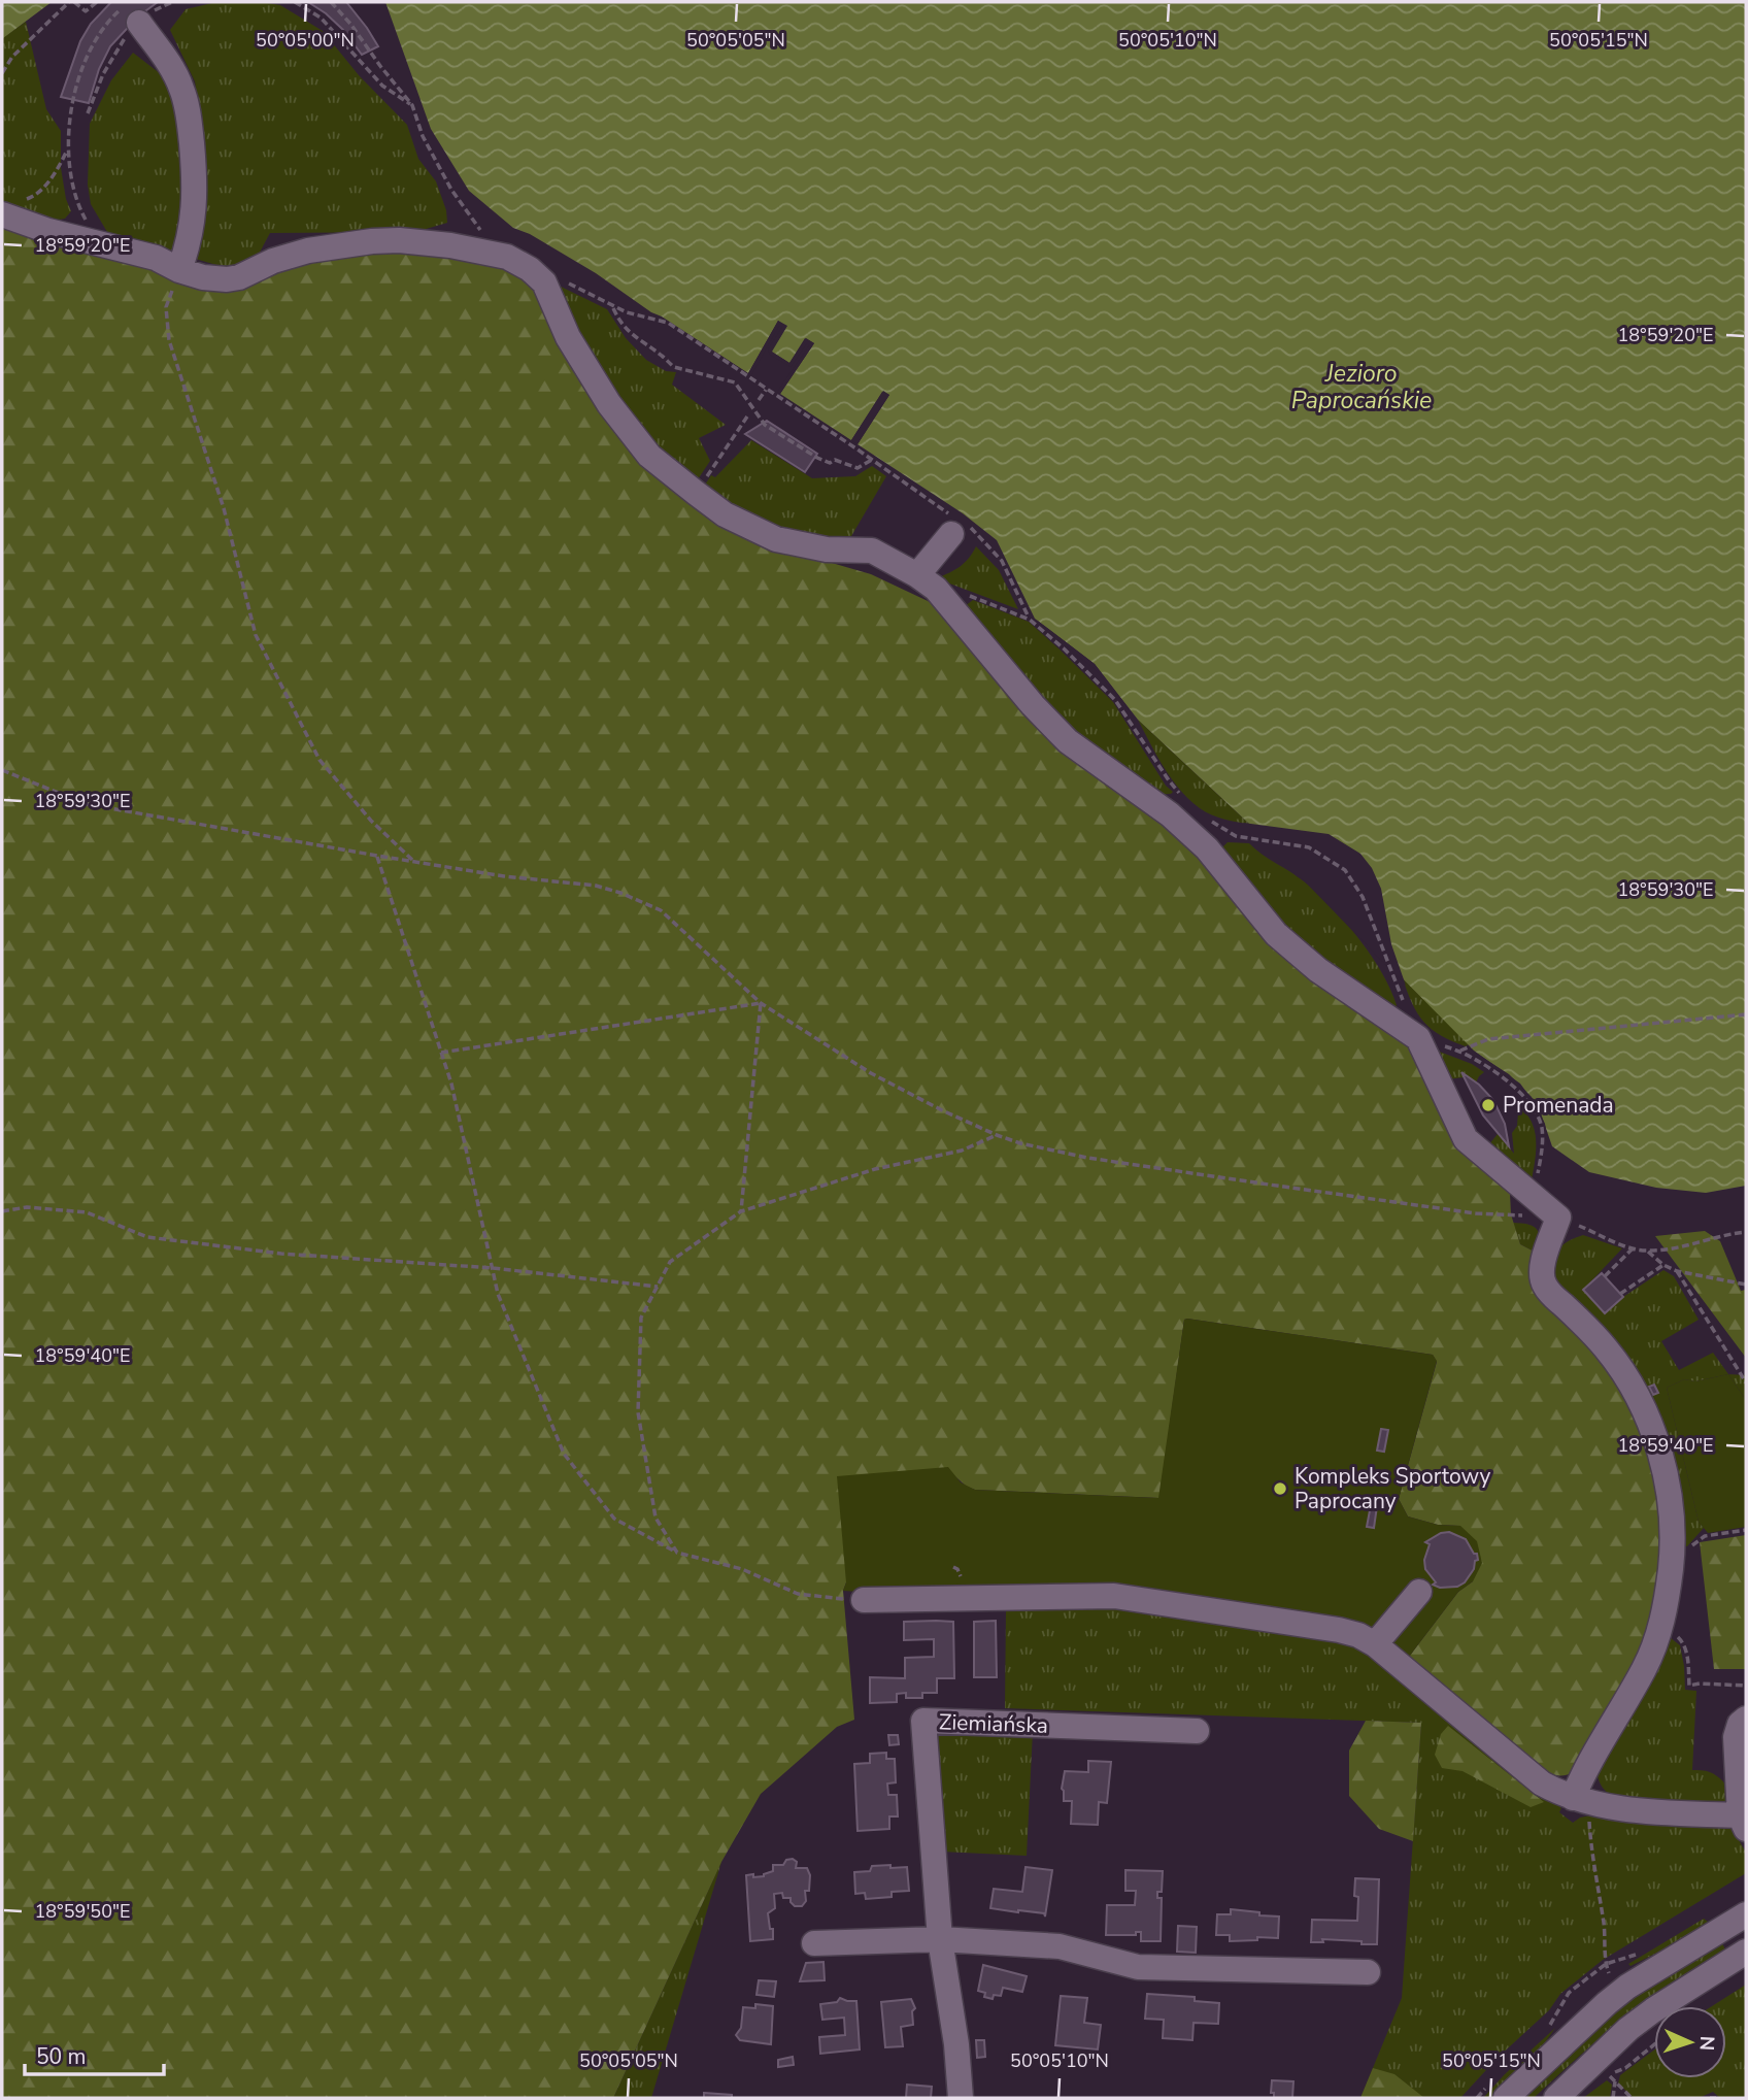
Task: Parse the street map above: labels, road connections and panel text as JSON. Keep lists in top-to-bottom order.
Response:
{
  "streets": {
    "street": ["Ziemiańska"]
  },
  "water": ["Jezioro Paprocańskie"],
  "places": ["Promenada", "Kompleks Sportowy Paprocany"],
  "scale_bar": "50 m",
  "north": "right",
  "coordinates": [
    "50°05'00\"N",
    "50°05'05\"N",
    "50°05'10\"N",
    "50°05'15\"N",
    "18°59'20\"E",
    "18°59'30\"E",
    "18°59'40\"E",
    "18°59'50\"E"
  ]
}
